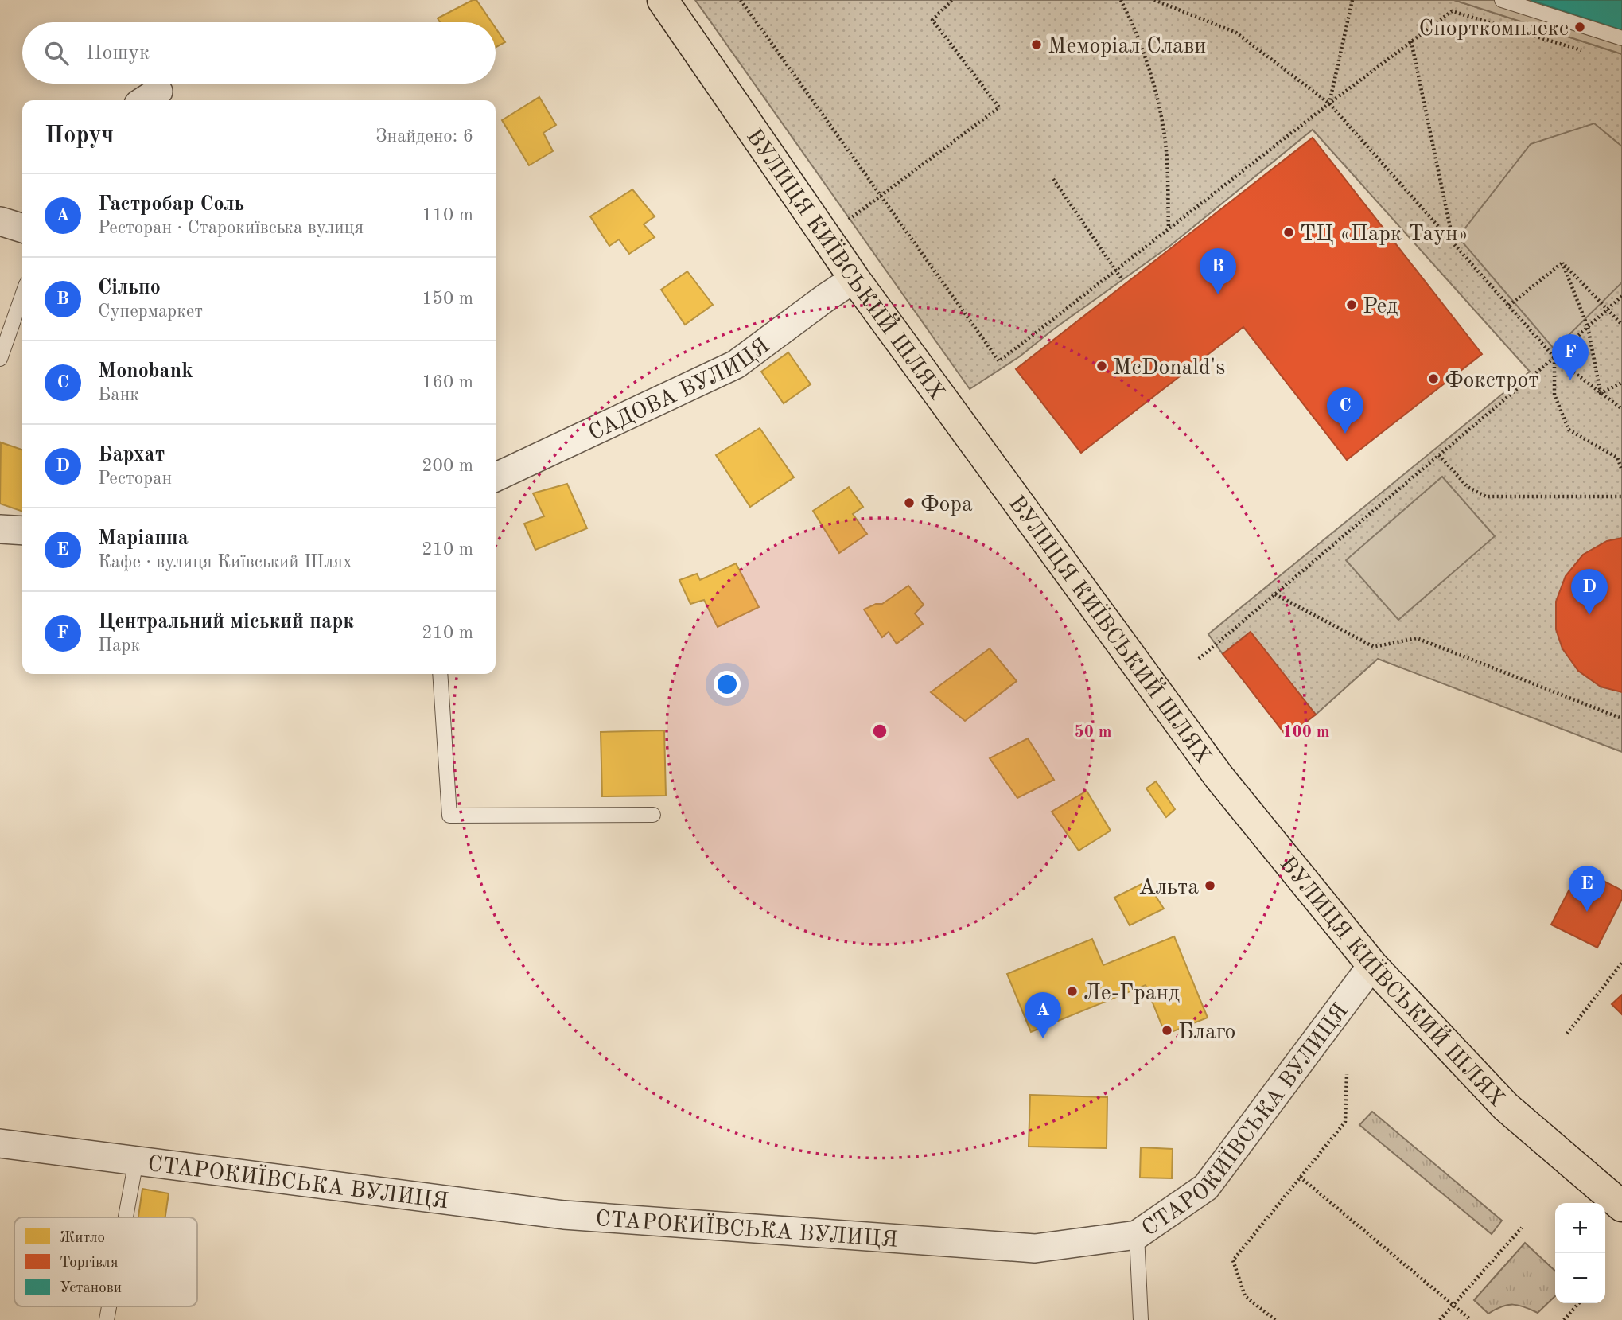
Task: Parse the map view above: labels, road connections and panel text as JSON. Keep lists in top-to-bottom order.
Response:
{
  "streets": {
    "highway": ["ВУЛИЦЯ КИЇВСЬКИЙ ШЛЯХ"],
    "street": ["САДОВА ВУЛИЦЯ", "СТАРОКИЇВСЬКА ВУЛИЦЯ"]
  },
  "crossings": [
    ["ВУЛИЦЯ КИЇВСЬКИЙ ШЛЯХ", "САДОВА ВУЛИЦЯ"],
    ["ВУЛИЦЯ КИЇВСЬКИЙ ШЛЯХ", "СТАРОКИЇВСЬКА ВУЛИЦЯ"]
  ],
  "places": [
    "Спорткомплекс",
    "Mеморіал Слави",
    "ТЦ «Парк Таун»",
    "Ред",
    "McDonald's",
    "Фокстрот",
    "Фора",
    "Альта",
    "Ле-Гранд",
    "Благо"
  ],
  "legend": ["Житло", "Торгівля", "Установи"],
  "page": {
    "search": "Пошук",
    "heading": ["Поруч", "Знайдено: 6"],
    "list": [
      {
        "mark": "A",
        "name": "Гастробар Соль",
        "note": "Ресторан · Старокиївська вулиця",
        "value": "110 m"
      },
      {
        "mark": "B",
        "name": "Сільпо",
        "note": "Супермаркет",
        "value": "150 m"
      },
      {
        "mark": "C",
        "name": "Monobank",
        "note": "Банк",
        "value": "160 m"
      },
      {
        "mark": "D",
        "name": "Бархат",
        "note": "Ресторан",
        "value": "200 m"
      },
      {
        "mark": "E",
        "name": "Маріанна",
        "note": "Кафе · вулиця Київський Шлях",
        "value": "210 m"
      },
      {
        "mark": "F",
        "name": "Центральний міський парк",
        "note": "Парк",
        "value": "210 m"
      }
    ],
    "pins": [
      "B",
      "F",
      "C",
      "D",
      "E",
      "A"
    ],
    "map_buttons": ["+", "−"]
  },
  "rings": ["50 m", "100 m"]
}
